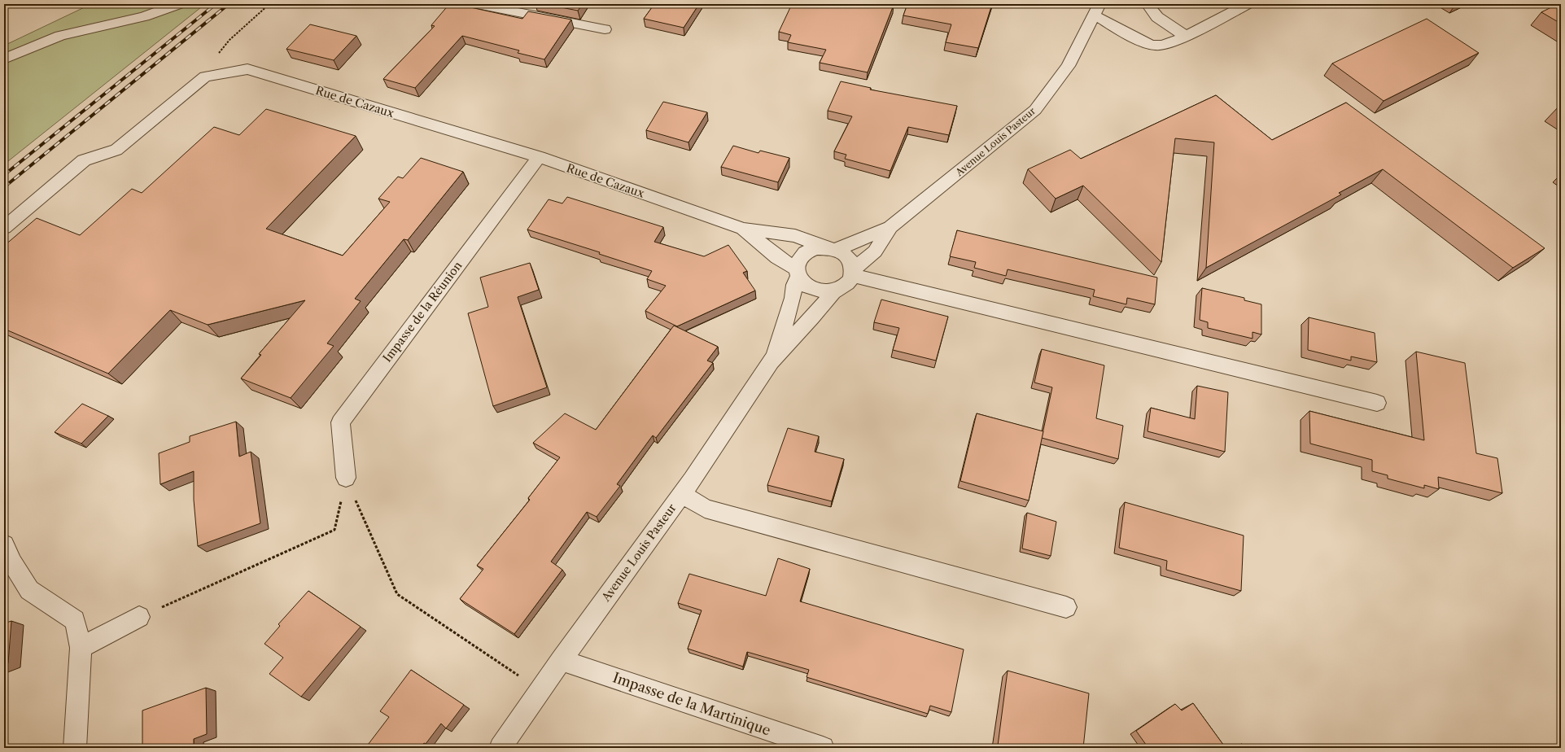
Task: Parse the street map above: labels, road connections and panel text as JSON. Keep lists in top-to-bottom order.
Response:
{
  "streets": {
    "street": [
      "Rue de Cazaux",
      "Avenue Louis Pasteur",
      "Impasse de la Réunion",
      "Impasse de la Martinique"
    ]
  },
  "crossings": [
    ["Rue de Cazaux", "Avenue Louis Pasteur"],
    ["Rue de Cazaux", "Impasse de la Réunion"],
    ["Avenue Louis Pasteur", "Impasse de la Martinique"]
  ]
}
